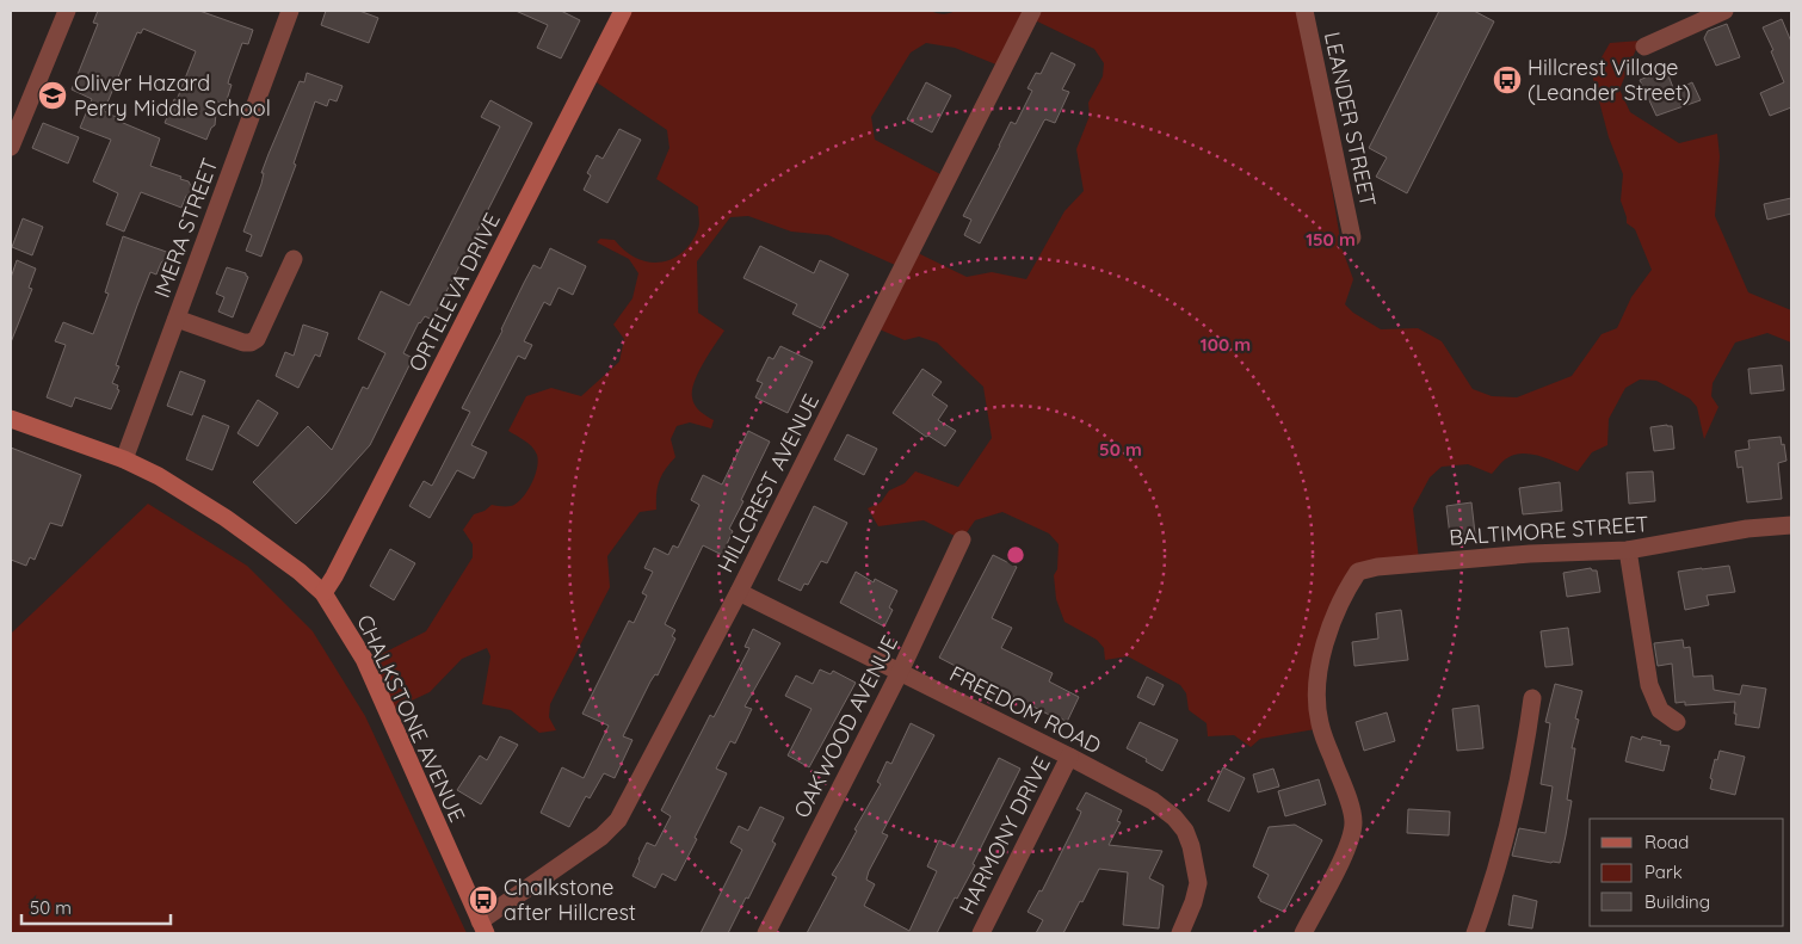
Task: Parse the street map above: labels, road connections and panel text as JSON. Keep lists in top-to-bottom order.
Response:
{
  "streets": {
    "main road": ["ORTELEVA DRIVE", "CHALKSTONE AVENUE"],
    "street": [
      "LEANDER STREET",
      "IMERA STREET",
      "HILLCREST AVENUE",
      "BALTIMORE STREET",
      "FREEDOM ROAD",
      "OAKWOOD AVENUE",
      "HARMONY DRIVE"
    ]
  },
  "crossings": [
    ["IMERA STREET", "CHALKSTONE AVENUE"],
    ["ORTELEVA DRIVE", "CHALKSTONE AVENUE"],
    ["HILLCREST AVENUE", "FREEDOM ROAD"],
    ["HILLCREST AVENUE", "CHALKSTONE AVENUE"],
    ["FREEDOM ROAD", "OAKWOOD AVENUE"],
    ["FREEDOM ROAD", "HARMONY DRIVE"]
  ],
  "places": {
    "bus stop": ["Hillcrest Village (Leander Street)", "Chalkstone after Hillcrest"],
    "school or university": ["Oliver Hazard Perry Middle School"]
  },
  "legend": ["Road", "Park", "Building"],
  "scale_bar": "50 m",
  "rings": ["150 m", "100 m", "50 m"]
}
